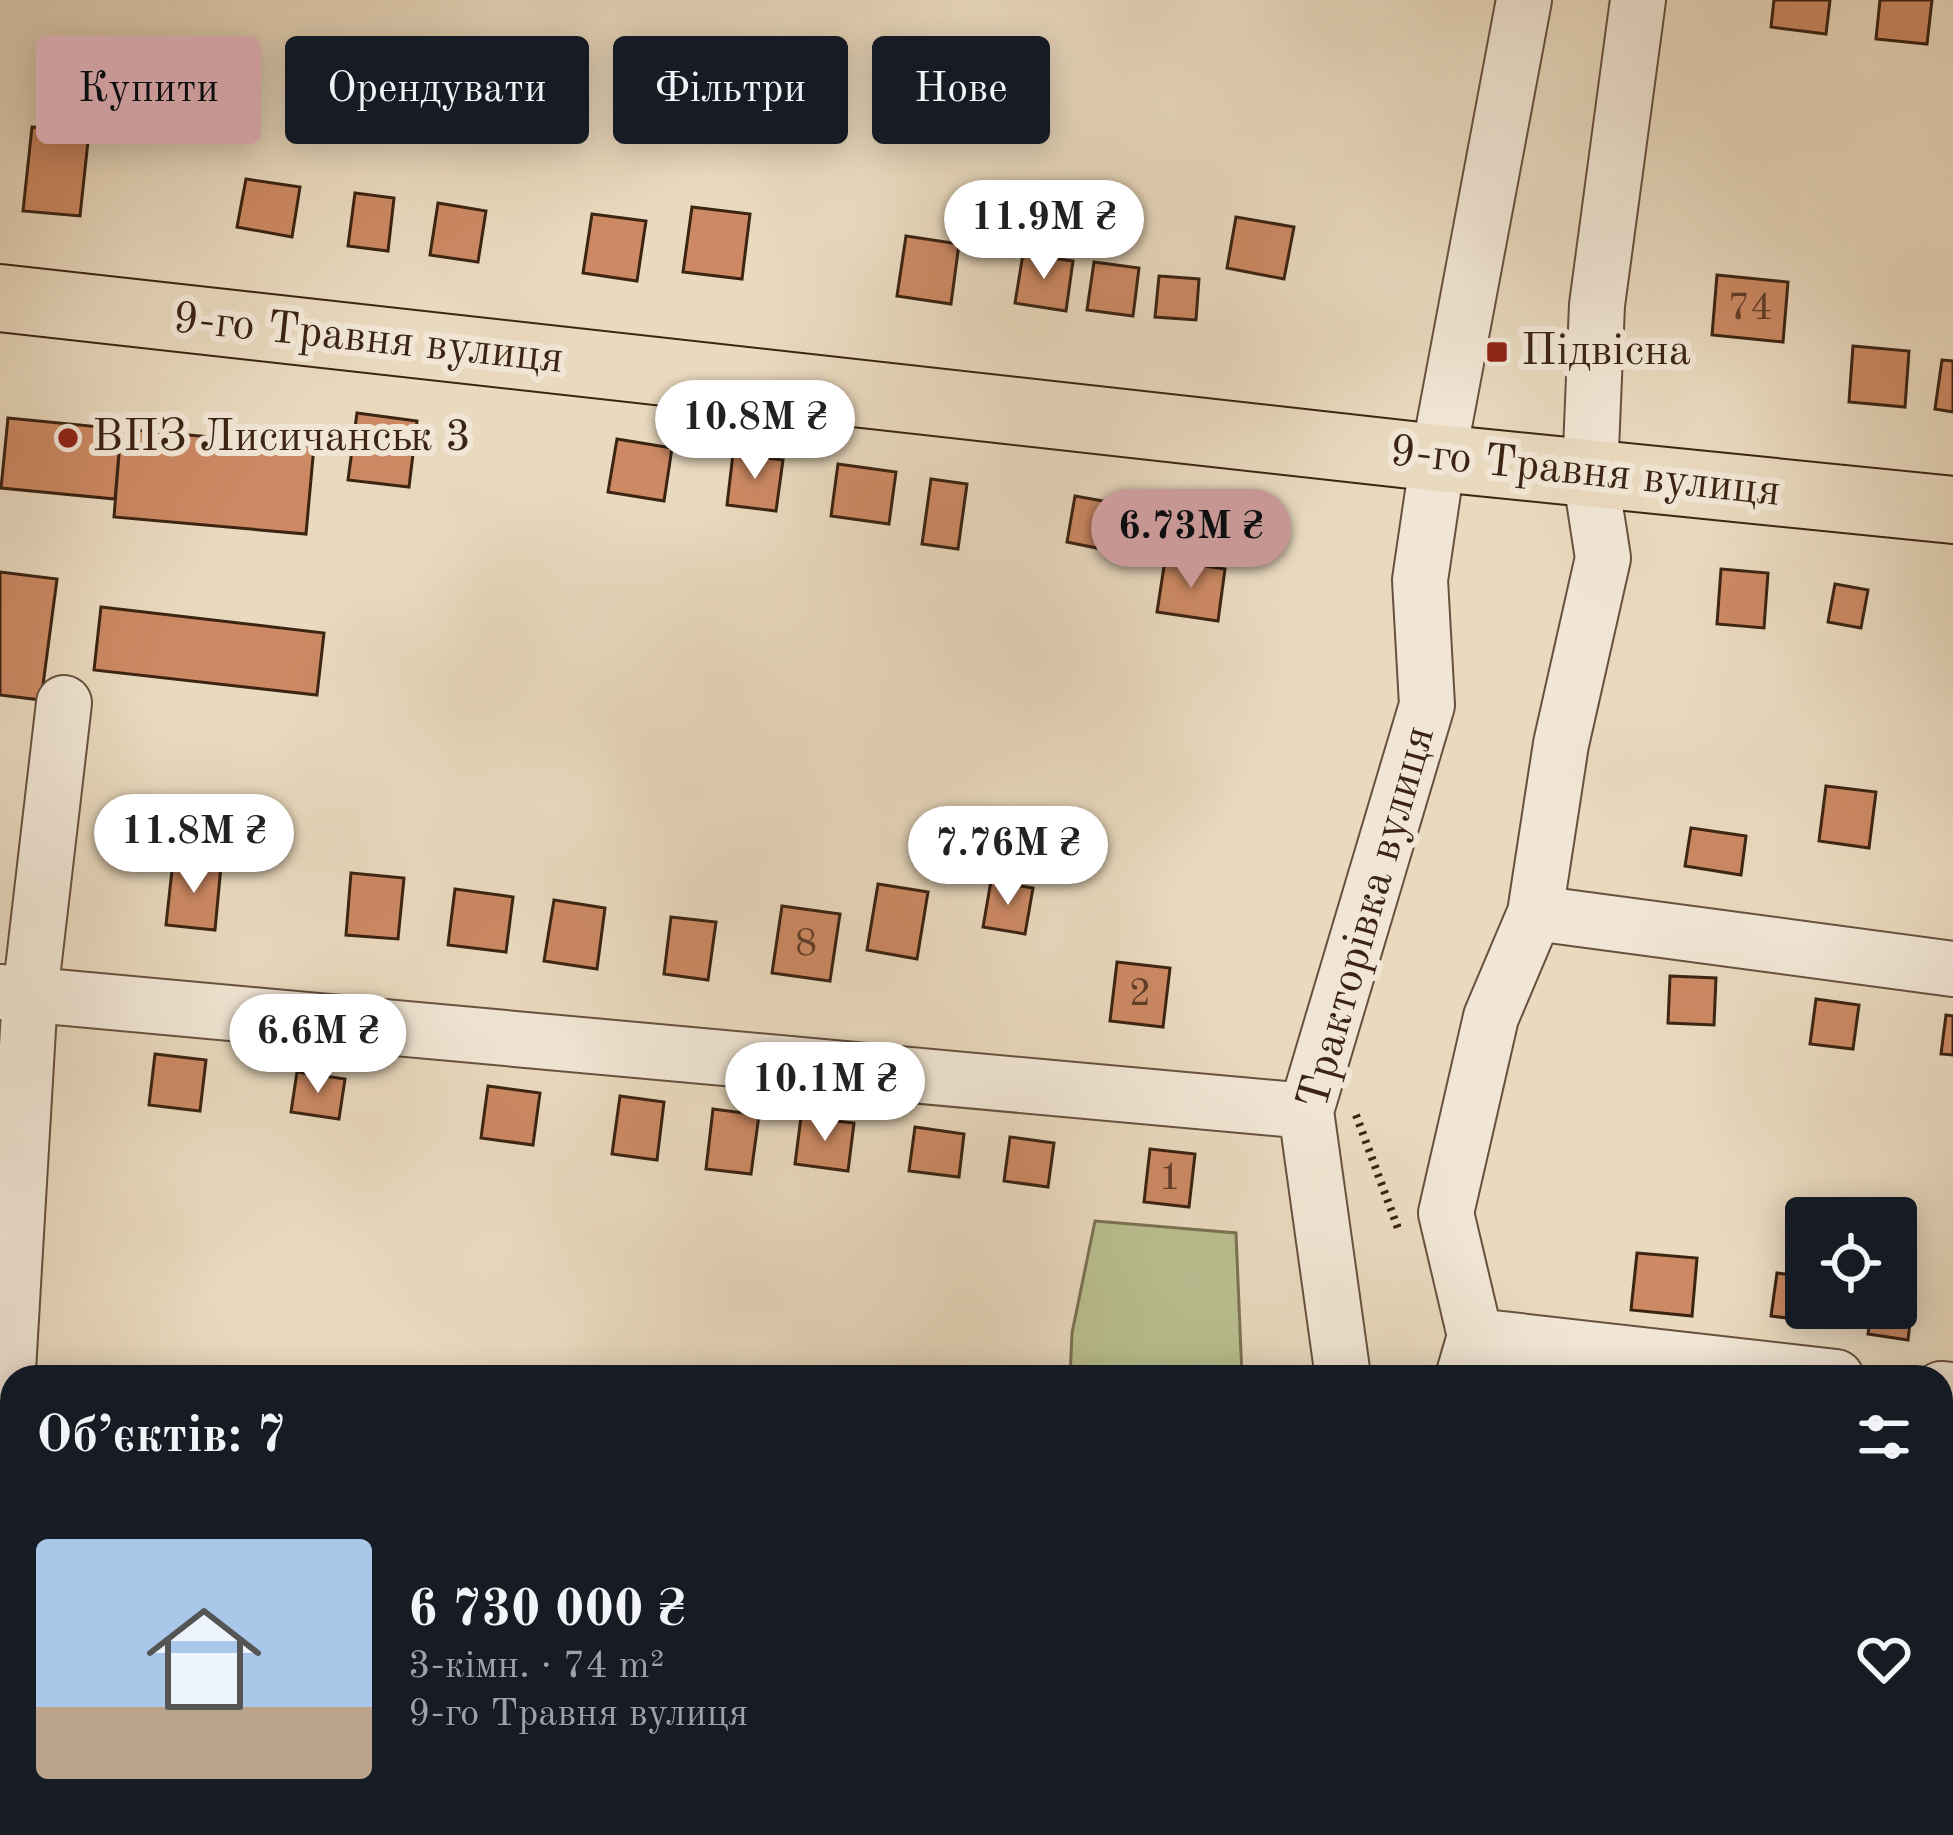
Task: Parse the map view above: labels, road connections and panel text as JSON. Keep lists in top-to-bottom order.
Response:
{
  "streets": {
    "main road": ["9-го Травня вулиця"],
    "street": ["Тракторівка вулиця"]
  },
  "crossings": [
    ["9-го Травня вулиця", "Тракторівка вулиця"]
  ],
  "places": {
    "transit": ["Підвісна"],
    "other": ["ВПЗ Лисичанськ 3"]
  },
  "house_numbers": [
    "74",
    "8",
    "2",
    "1"
  ],
  "page": {
    "chip": [
      "Купити",
      "Орендувати",
      "Фільтри",
      "Нове"
    ],
    "price": [
      "11.9M ₴",
      "10.8M ₴",
      "6.73M ₴",
      "11.8M ₴",
      "7.76M ₴",
      "6.6M ₴",
      "10.1M ₴"
    ],
    "heading": "Об’єктів: 7",
    "list": [
      {
        "name": "6 730 000 ₴",
        "note": "3-кімн. · 74 m² · 9-го Травня вулиця"
      }
    ]
  }
}
